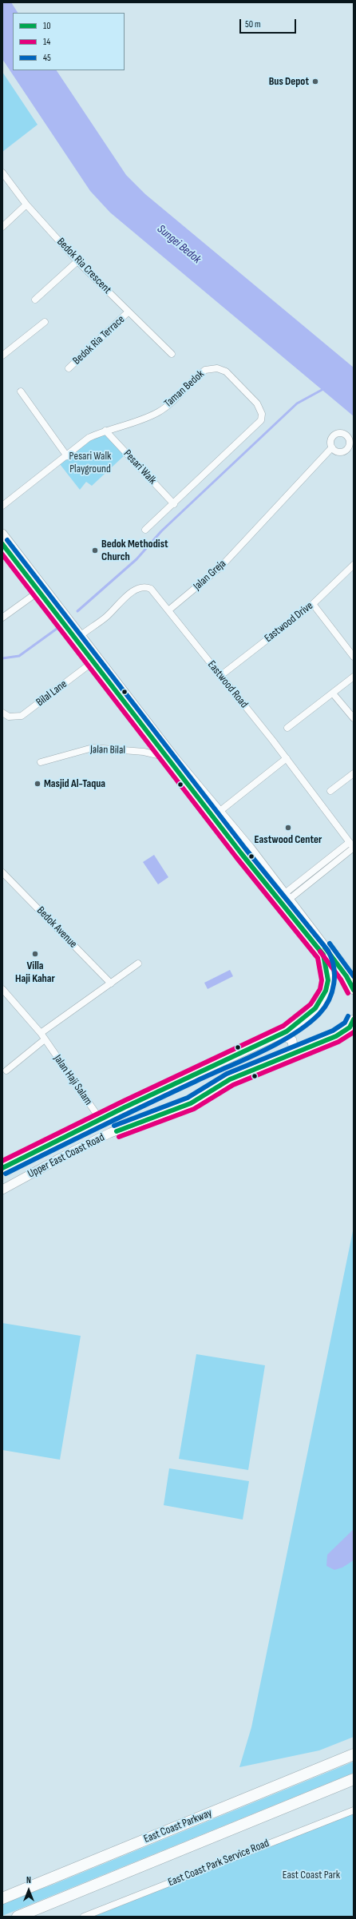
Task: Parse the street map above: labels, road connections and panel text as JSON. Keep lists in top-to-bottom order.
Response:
{
  "streets": {
    "highway": ["East Coast Parkway"],
    "main road": ["Upper East Coast Road"],
    "street": [
      "Bedok Ria Crescent",
      "Bedok Ria Terrace",
      "Taman Bedok",
      "Pesari Walk",
      "Jalan Greja",
      "Eastwood Drive",
      "Eastwood Road",
      "Bilal Lane",
      "Jalan Bilal",
      "Bedok Avenue",
      "Jalan Haji Salam",
      "East Coast Park Service Road"
    ]
  },
  "crossings": [
    ["Bedok Ria Crescent", "Bedok Ria Terrace"],
    ["Taman Bedok", "Pesari Walk"],
    ["Jalan Greja", "Eastwood Road"],
    ["Eastwood Drive", "Eastwood Road"],
    ["Eastwood Road", "Upper East Coast Road"],
    ["Jalan Haji Salam", "Upper East Coast Road"]
  ],
  "water": ["Sungei Bedok"],
  "parks": ["Pesari Walk Playground", "East Coast Park"],
  "places": [
    "Bus Depot",
    "Bedok Methodist Church",
    "Masjid Al-Taqua",
    "Eastwood Center",
    "Villa Haji Kahar"
  ],
  "lines": ["transit line 45", "transit line 10", "transit line 14"],
  "legend": ["10", "14", "45"],
  "scale_bar": "50 m",
  "north": "top"
}
